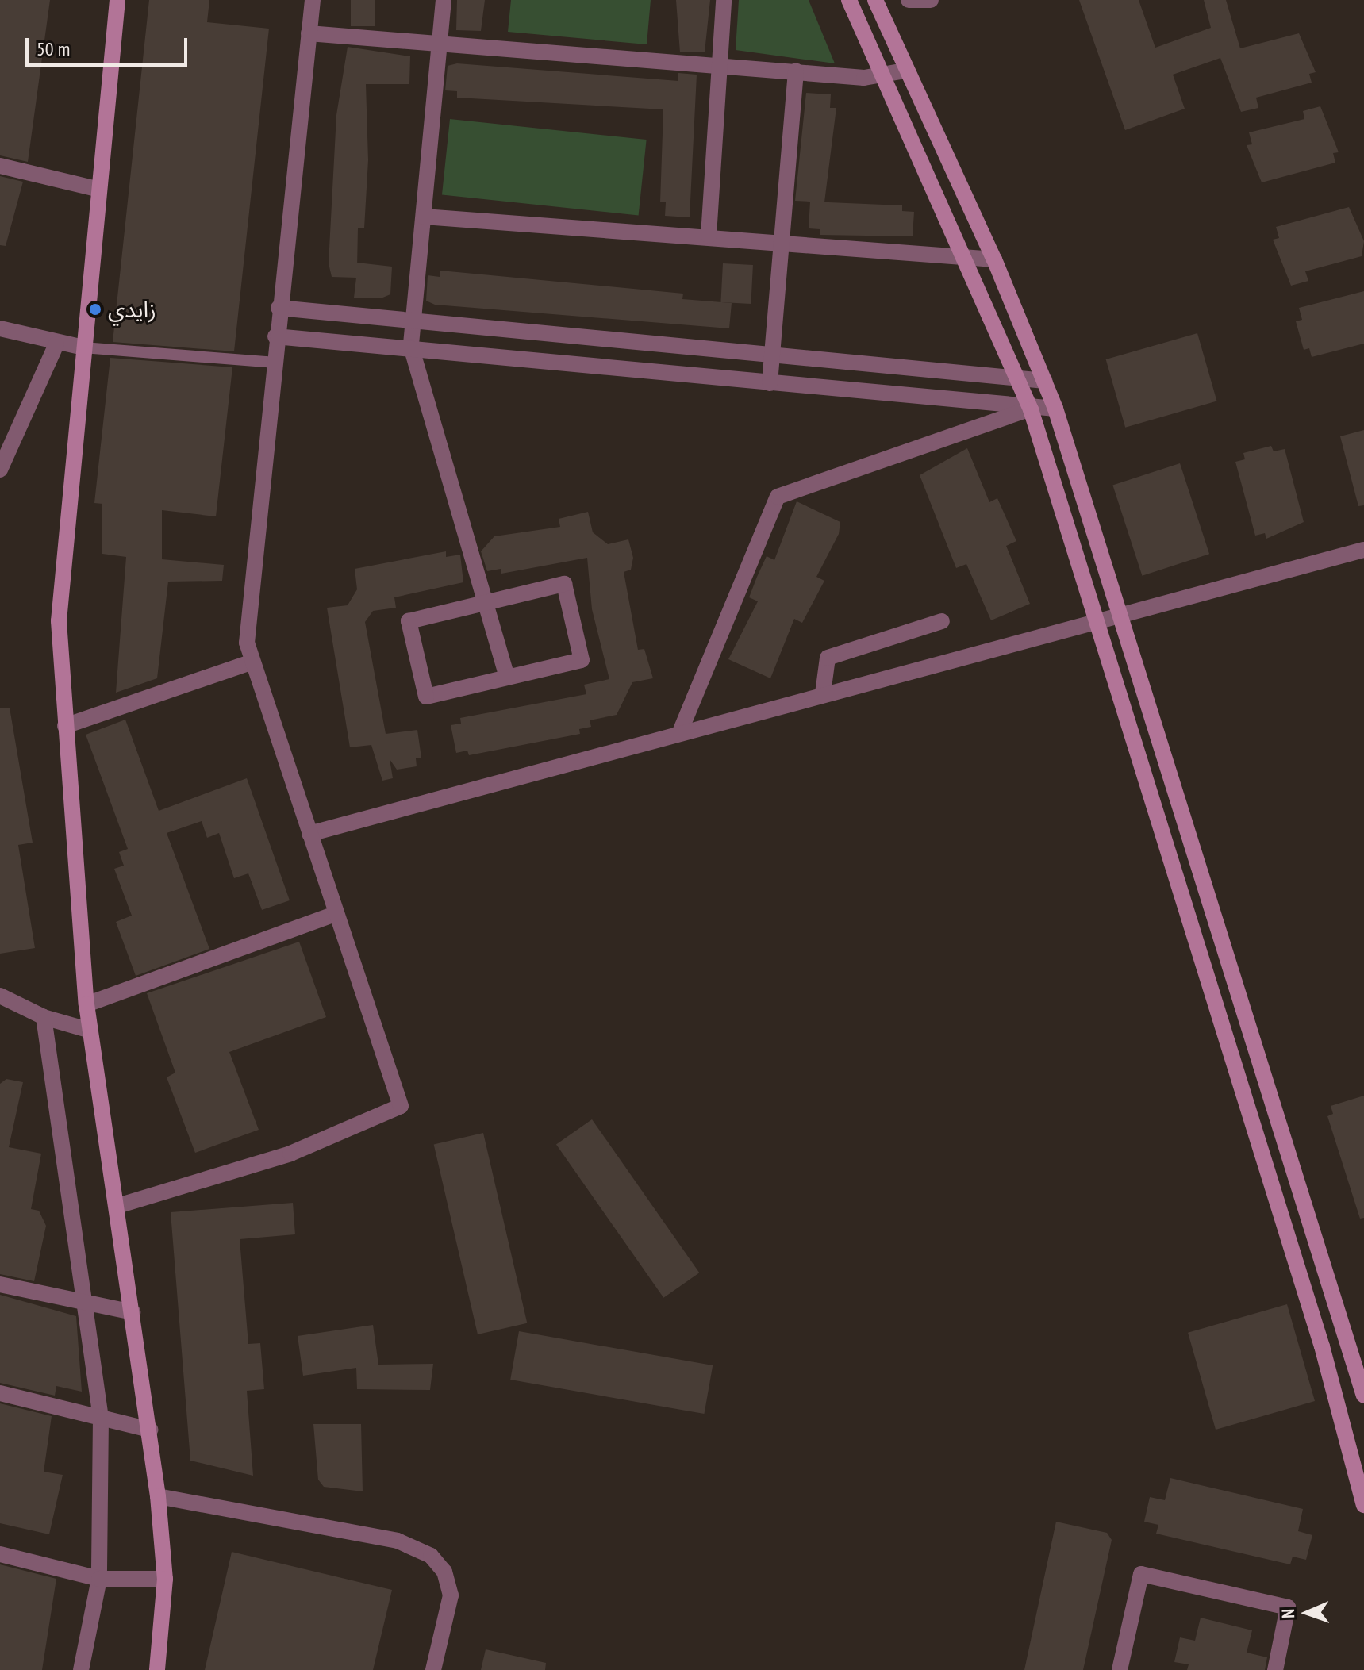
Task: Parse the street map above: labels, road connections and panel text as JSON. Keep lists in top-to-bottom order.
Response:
{
  "places": ["زايدي"],
  "scale_bar": "50 m",
  "north": "left"
}
